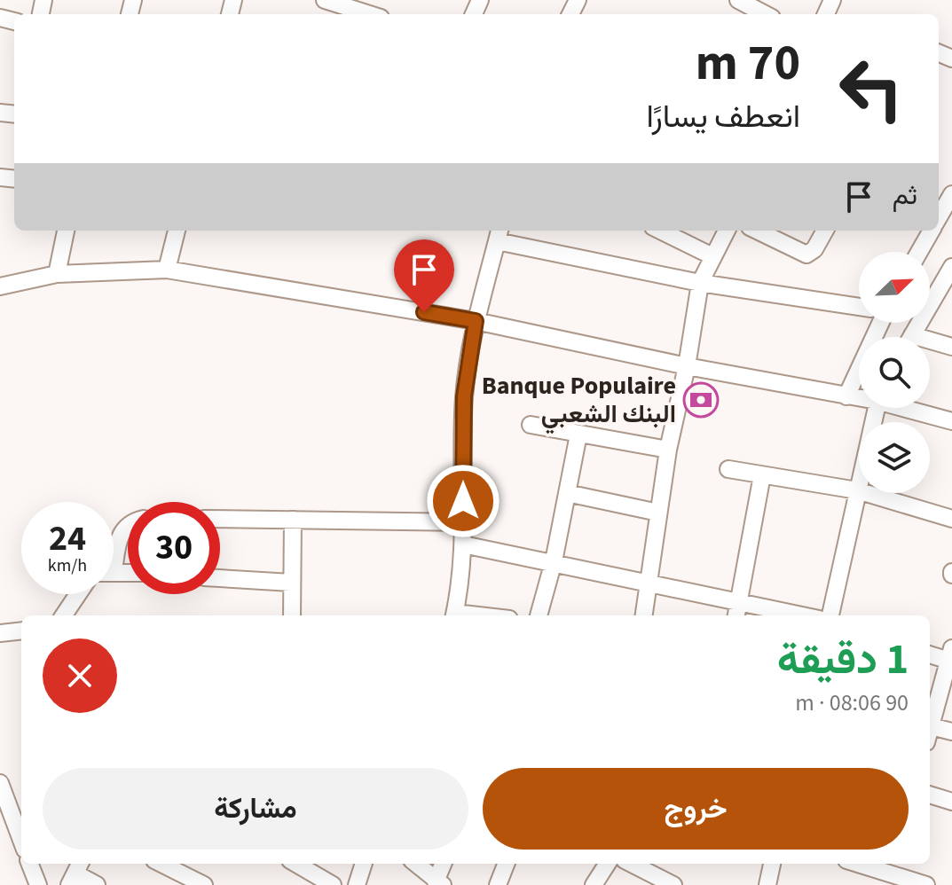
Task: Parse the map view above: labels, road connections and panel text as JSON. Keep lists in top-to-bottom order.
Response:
{
  "places": {
    "bank": ["Banque Populaire البنك الشعبي"]
  },
  "north": "top right",
  "page": {
    "turn": ["70 m", "انعطف يسارًا"],
    "then": "ثم",
    "speed": "24 km/h",
    "limit": "30",
    "heading": ["1 دقيقة", "90 m · 08:06"],
    "buttons": ["خروج", "مشاركة"]
  }
}
